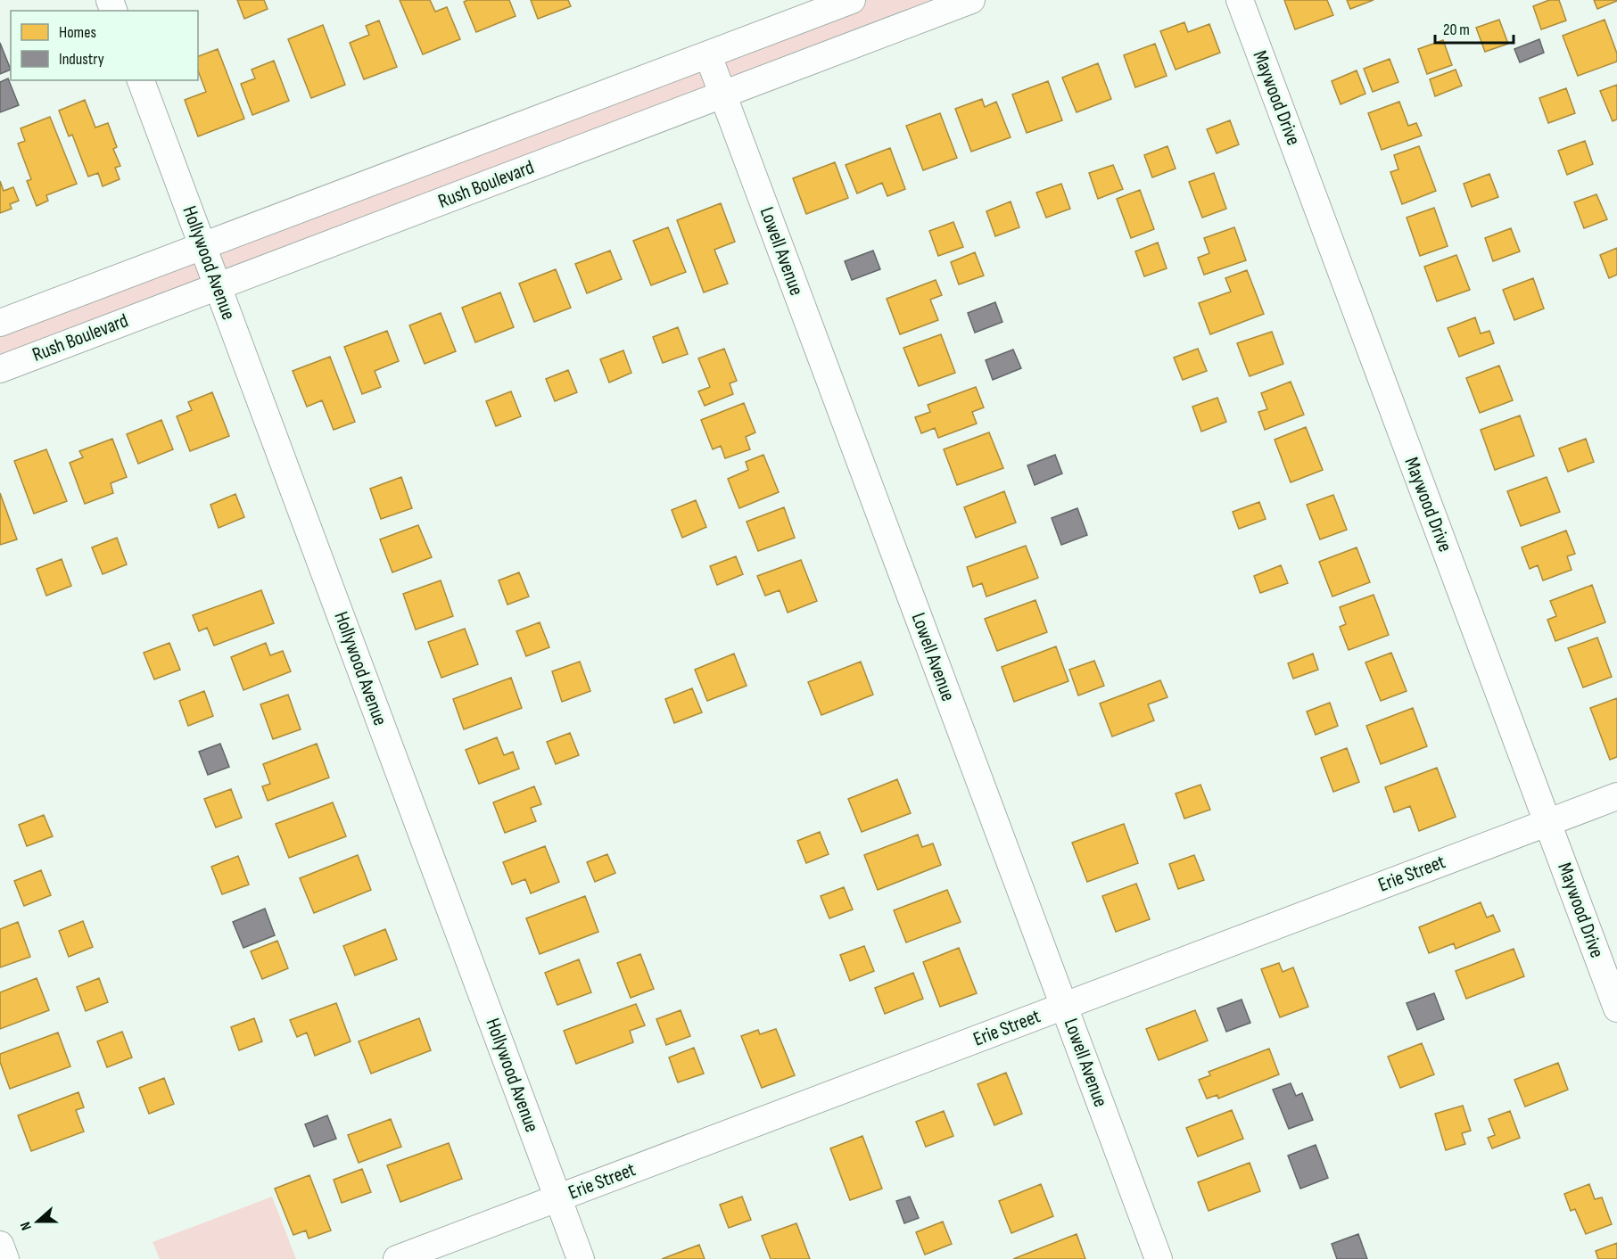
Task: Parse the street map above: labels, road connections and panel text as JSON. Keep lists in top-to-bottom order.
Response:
{
  "streets": {
    "street": [
      "Maywood Drive",
      "Rush Boulevard",
      "Lowell Avenue",
      "Hollywood Avenue",
      "Erie Street"
    ]
  },
  "crossings": [
    ["Maywood Drive", "Erie Street"],
    ["Rush Boulevard", "Lowell Avenue"],
    ["Rush Boulevard", "Hollywood Avenue"],
    ["Lowell Avenue", "Erie Street"],
    ["Hollywood Avenue", "Erie Street"]
  ],
  "legend": ["Homes", "Industry"],
  "scale_bar": "20 m",
  "north": "left"
}
